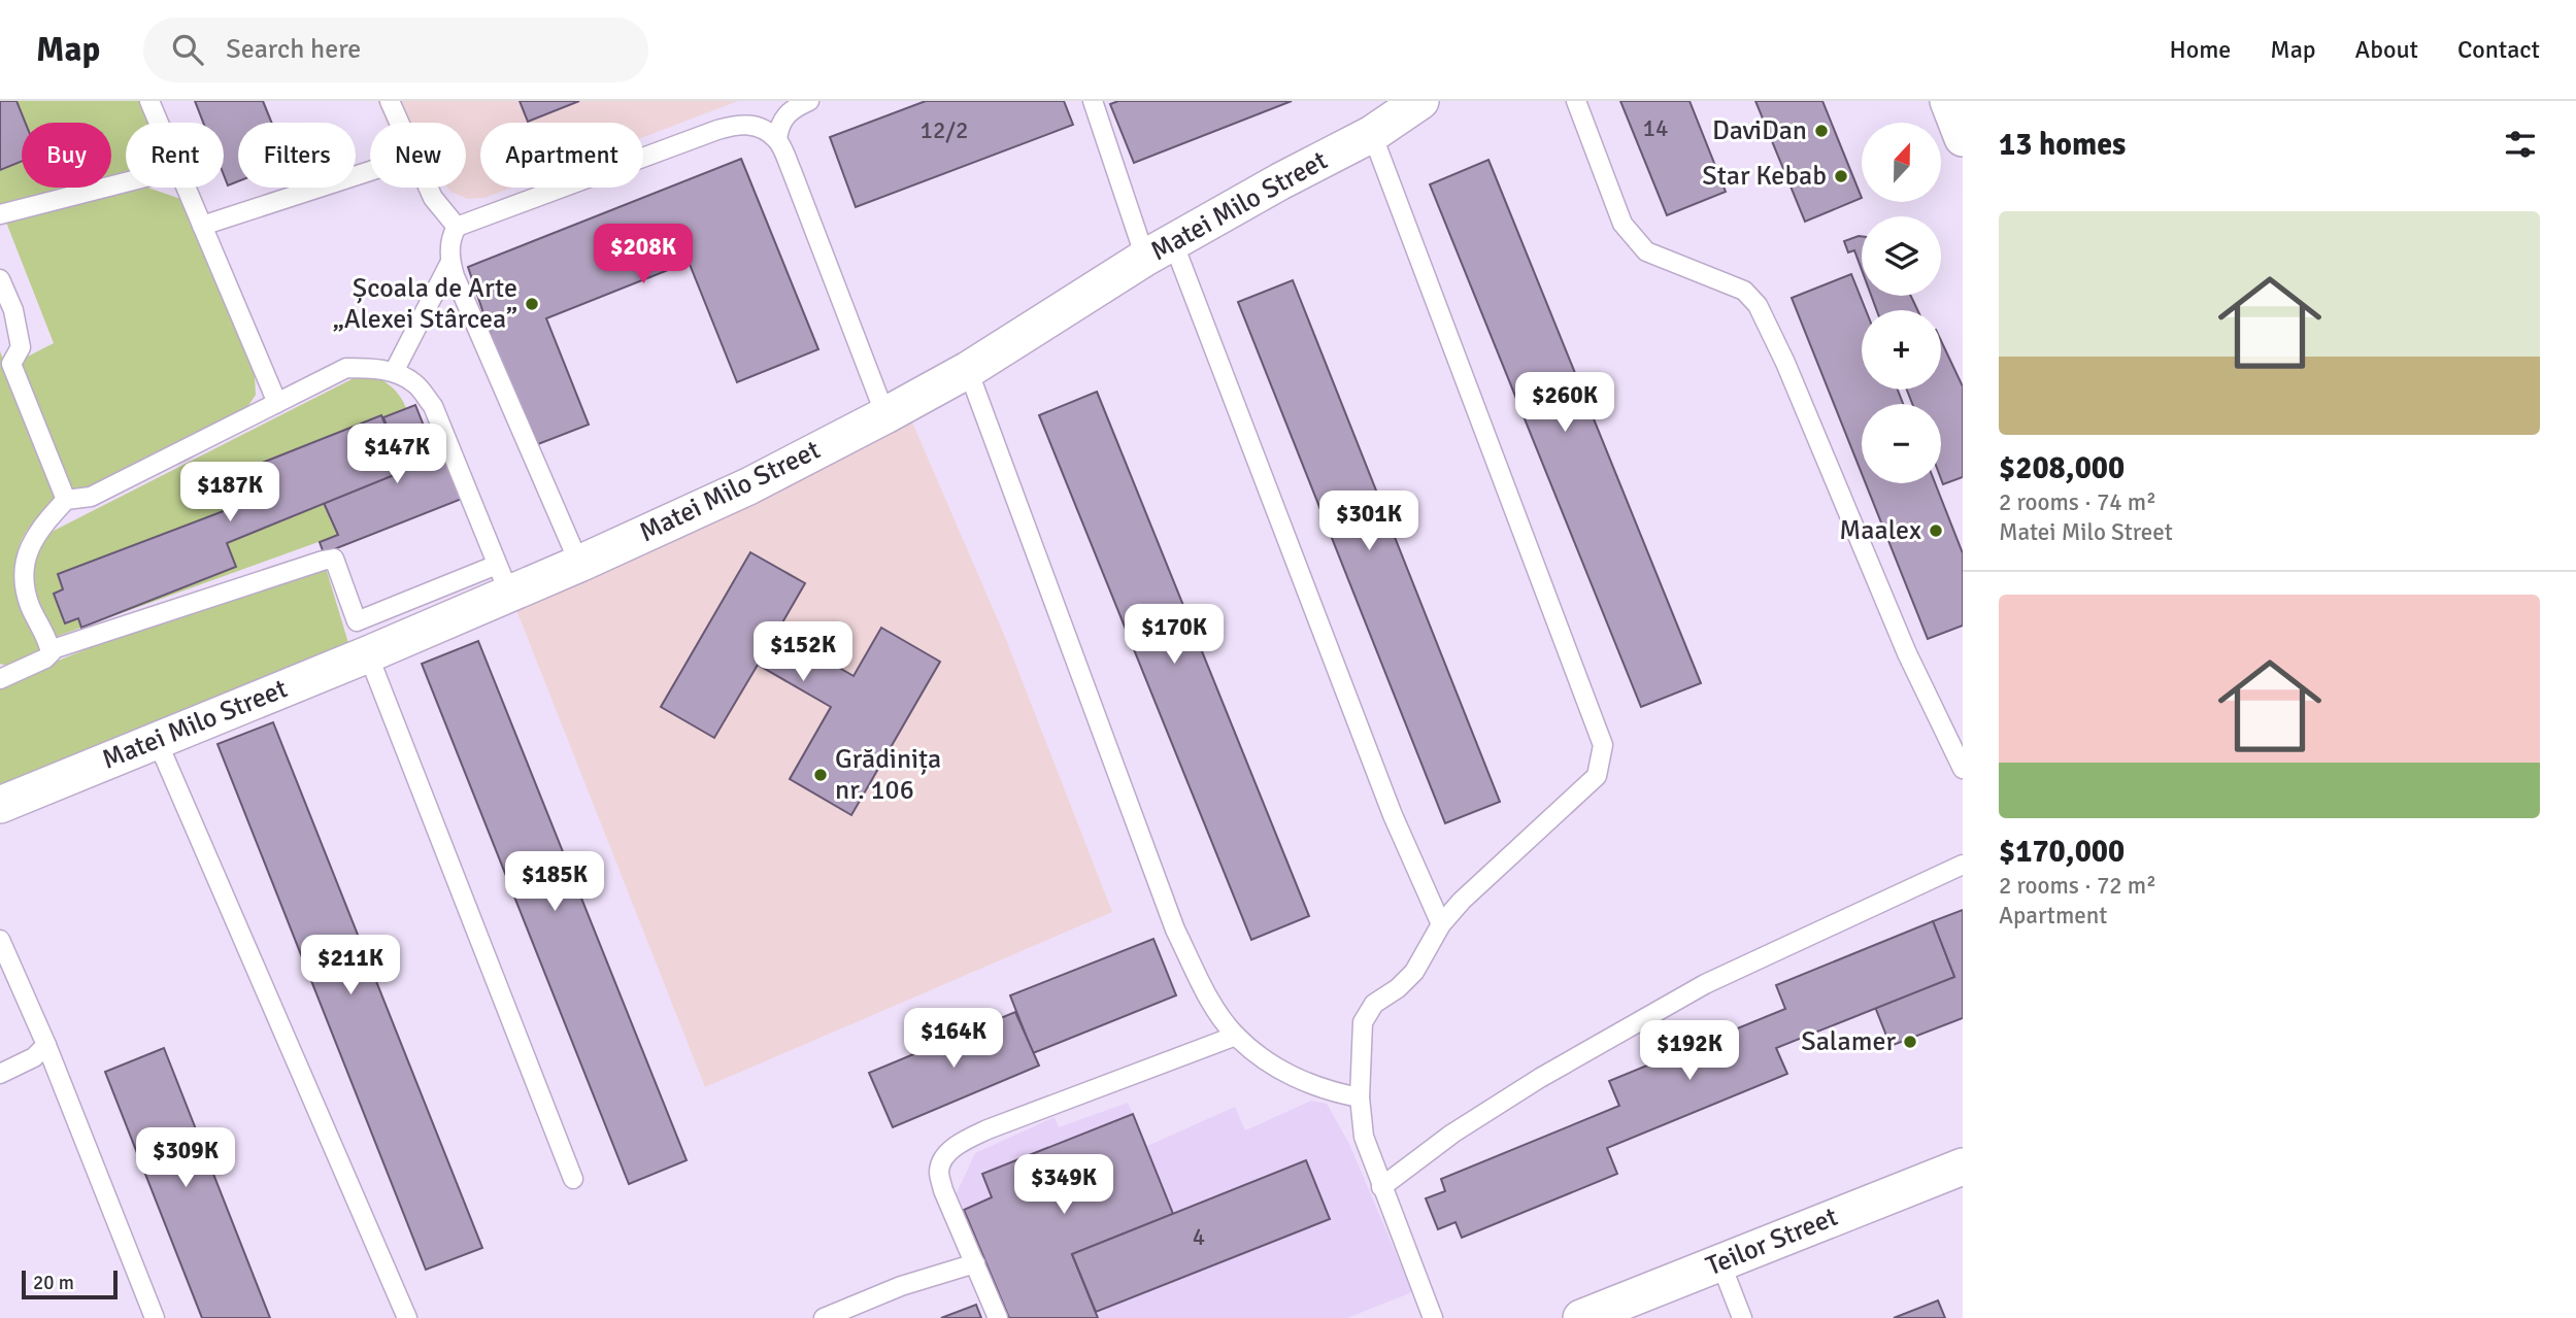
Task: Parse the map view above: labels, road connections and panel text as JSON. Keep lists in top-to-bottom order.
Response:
{
  "streets": {
    "street": ["Matei Milo Street", "Teilor Street"]
  },
  "places": [
    "DaviDan",
    "Star Kebab",
    "Școala de Arte „Alexei Stârcea”",
    "Maalex",
    "Grădinița nr. 106",
    "Salamer"
  ],
  "house_numbers": ["14", "12/2", "4"],
  "scale_bar": "20 m",
  "north": "top",
  "page": {
    "header": "Map",
    "search": "Search here",
    "nav": [
      "Home",
      "Map",
      "About",
      "Contact"
    ],
    "heading": "13 homes",
    "map_buttons": ["+", "−"],
    "chip": [
      "Buy",
      "Rent",
      "Filters",
      "New",
      "Apartment"
    ],
    "list": [
      {
        "name": "$208,000",
        "note": "2 rooms · 74 m² · Matei Milo Street"
      },
      {
        "name": "$170,000",
        "note": "2 rooms · 72 m² · Apartment"
      }
    ],
    "price": [
      "$208K",
      "$260K",
      "$147K",
      "$187K",
      "$301K",
      "$170K",
      "$152K",
      "$185K",
      "$211K",
      "$164K",
      "$192K",
      "$309K",
      "$349K"
    ],
    "scale": "20 m"
  }
}
